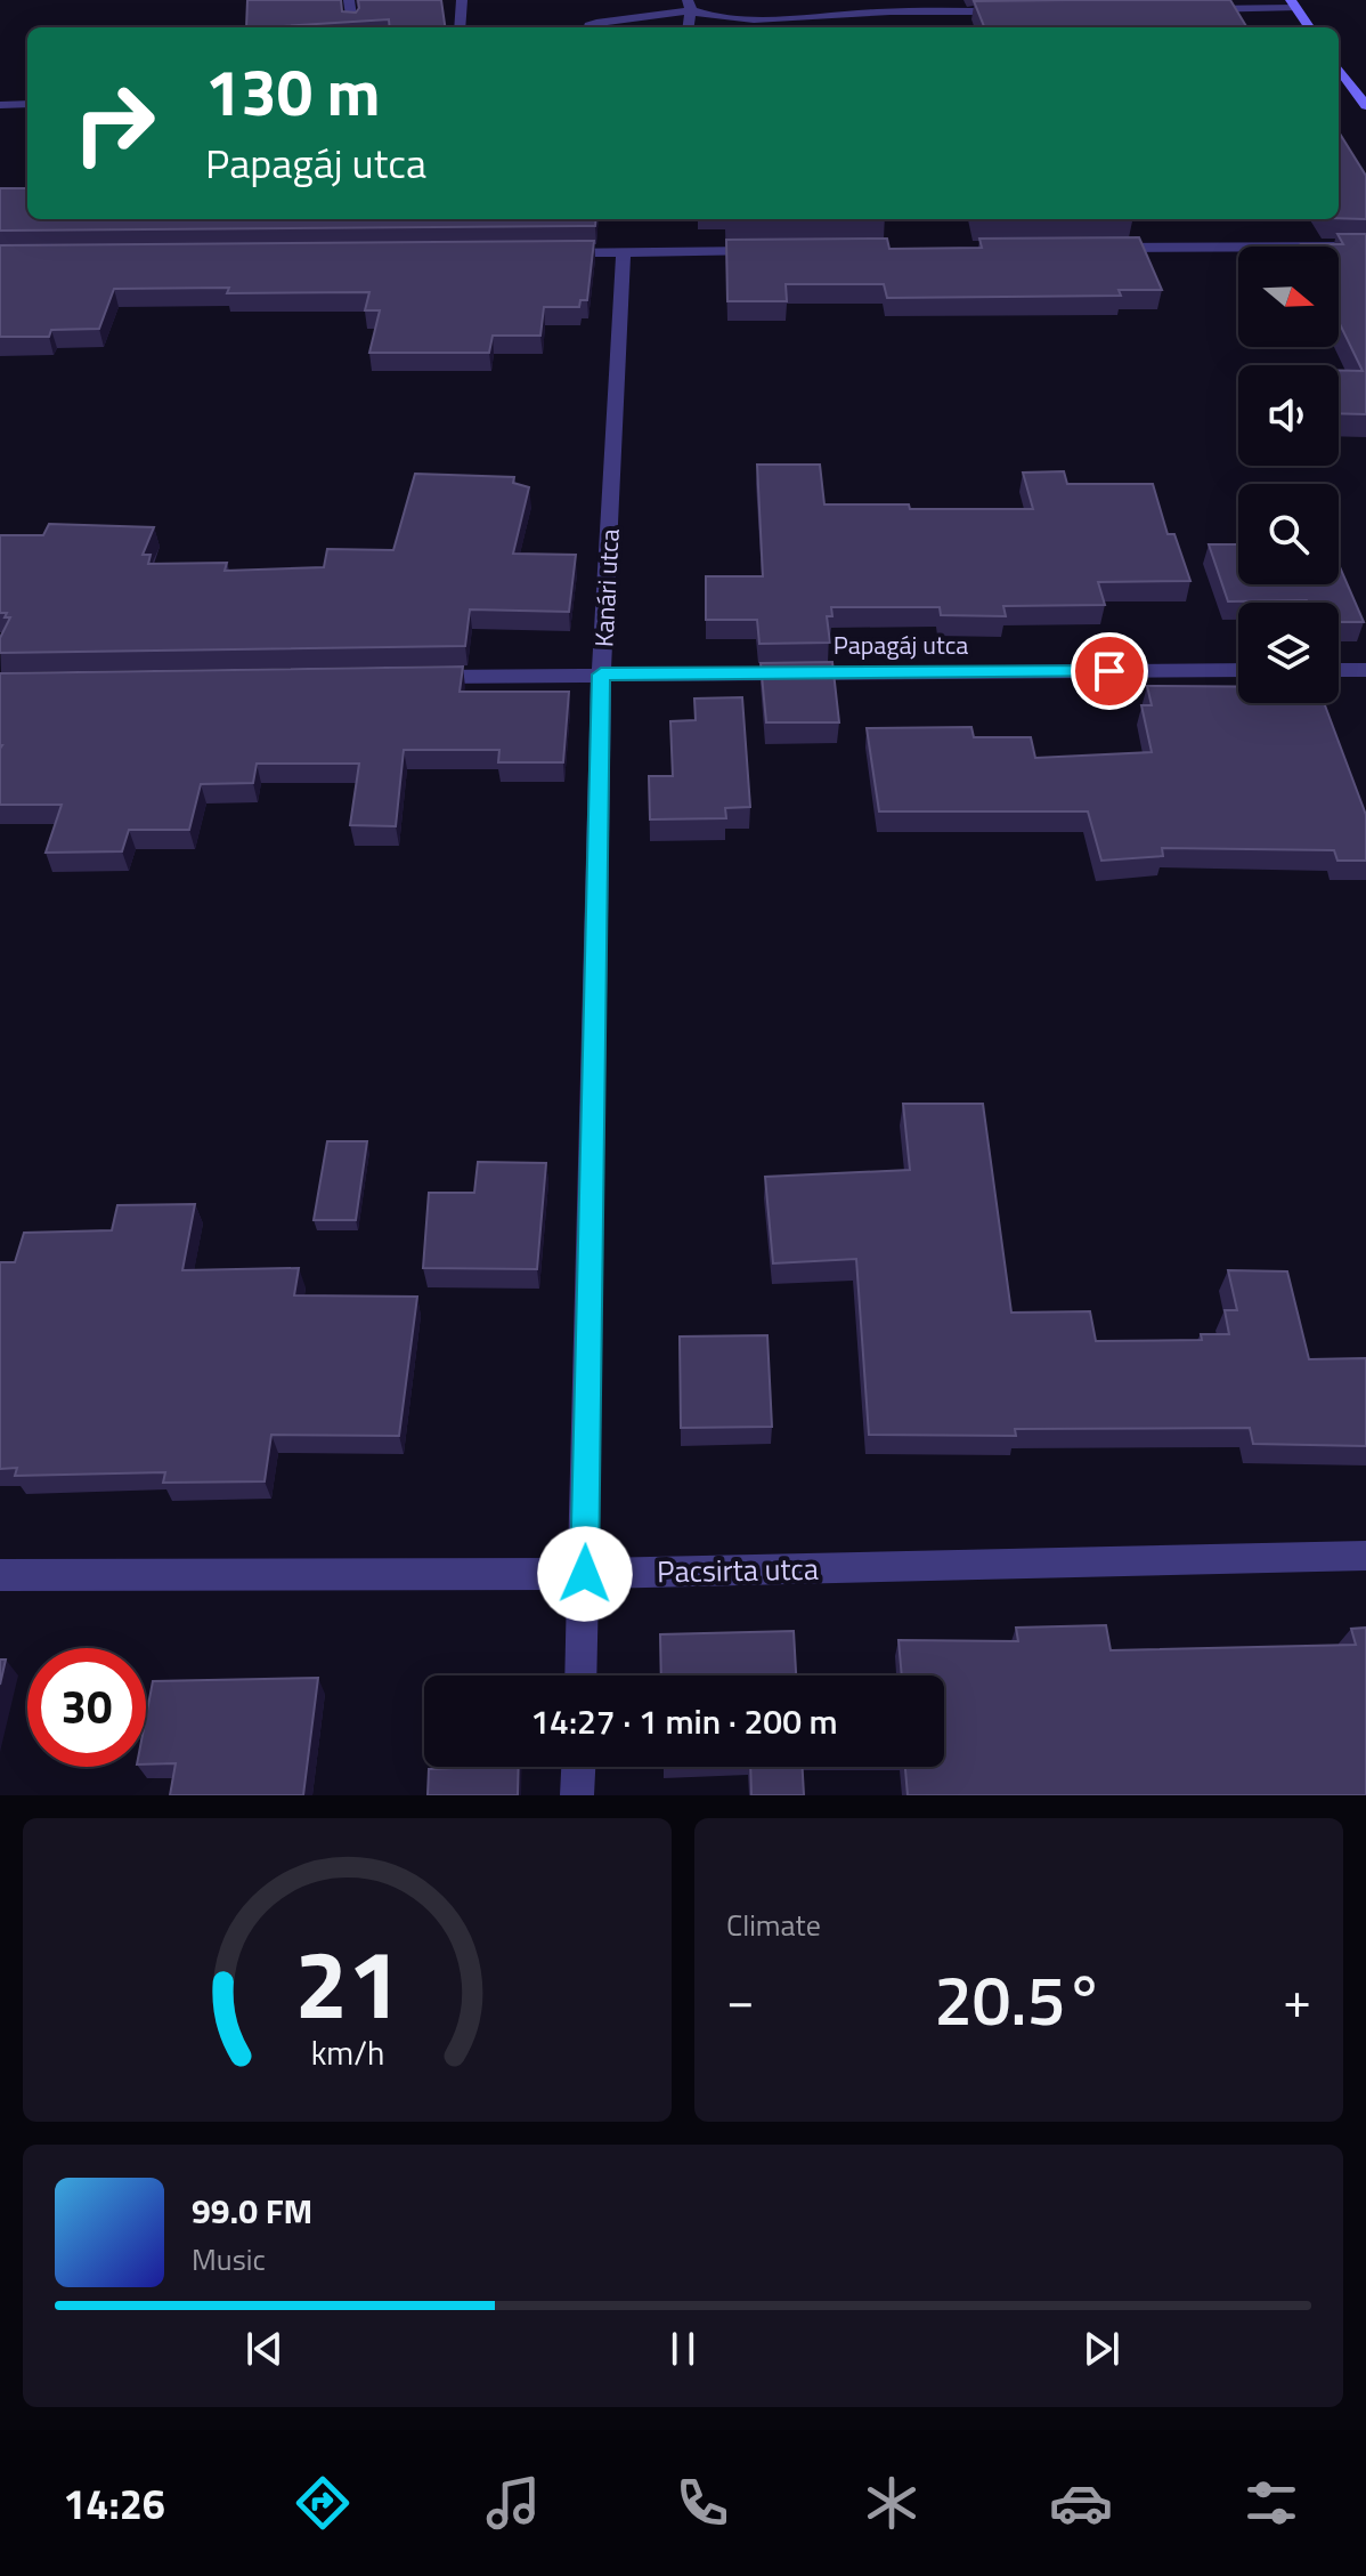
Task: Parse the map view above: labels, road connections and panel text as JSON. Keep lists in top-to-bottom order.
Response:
{
  "streets": {
    "street": ["Kanári utca", "Papagáj utca", "Pacsirta utca"]
  },
  "crossings": [
    ["Kanári utca", "Papagáj utca"],
    ["Kanári utca", "Pacsirta utca"]
  ],
  "north": "right",
  "page": {
    "turn": ["130 m", "Papagáj utca"],
    "limit": "30",
    "trip": "14:27 · 1 min · 200 m",
    "tile": "Climate",
    "heat": ["−", "20.5°", "+"],
    "song": ["99.0 FM", "Music"],
    "tabs": "14:26",
    "gauge": ["21", "km/h"]
  }
}
